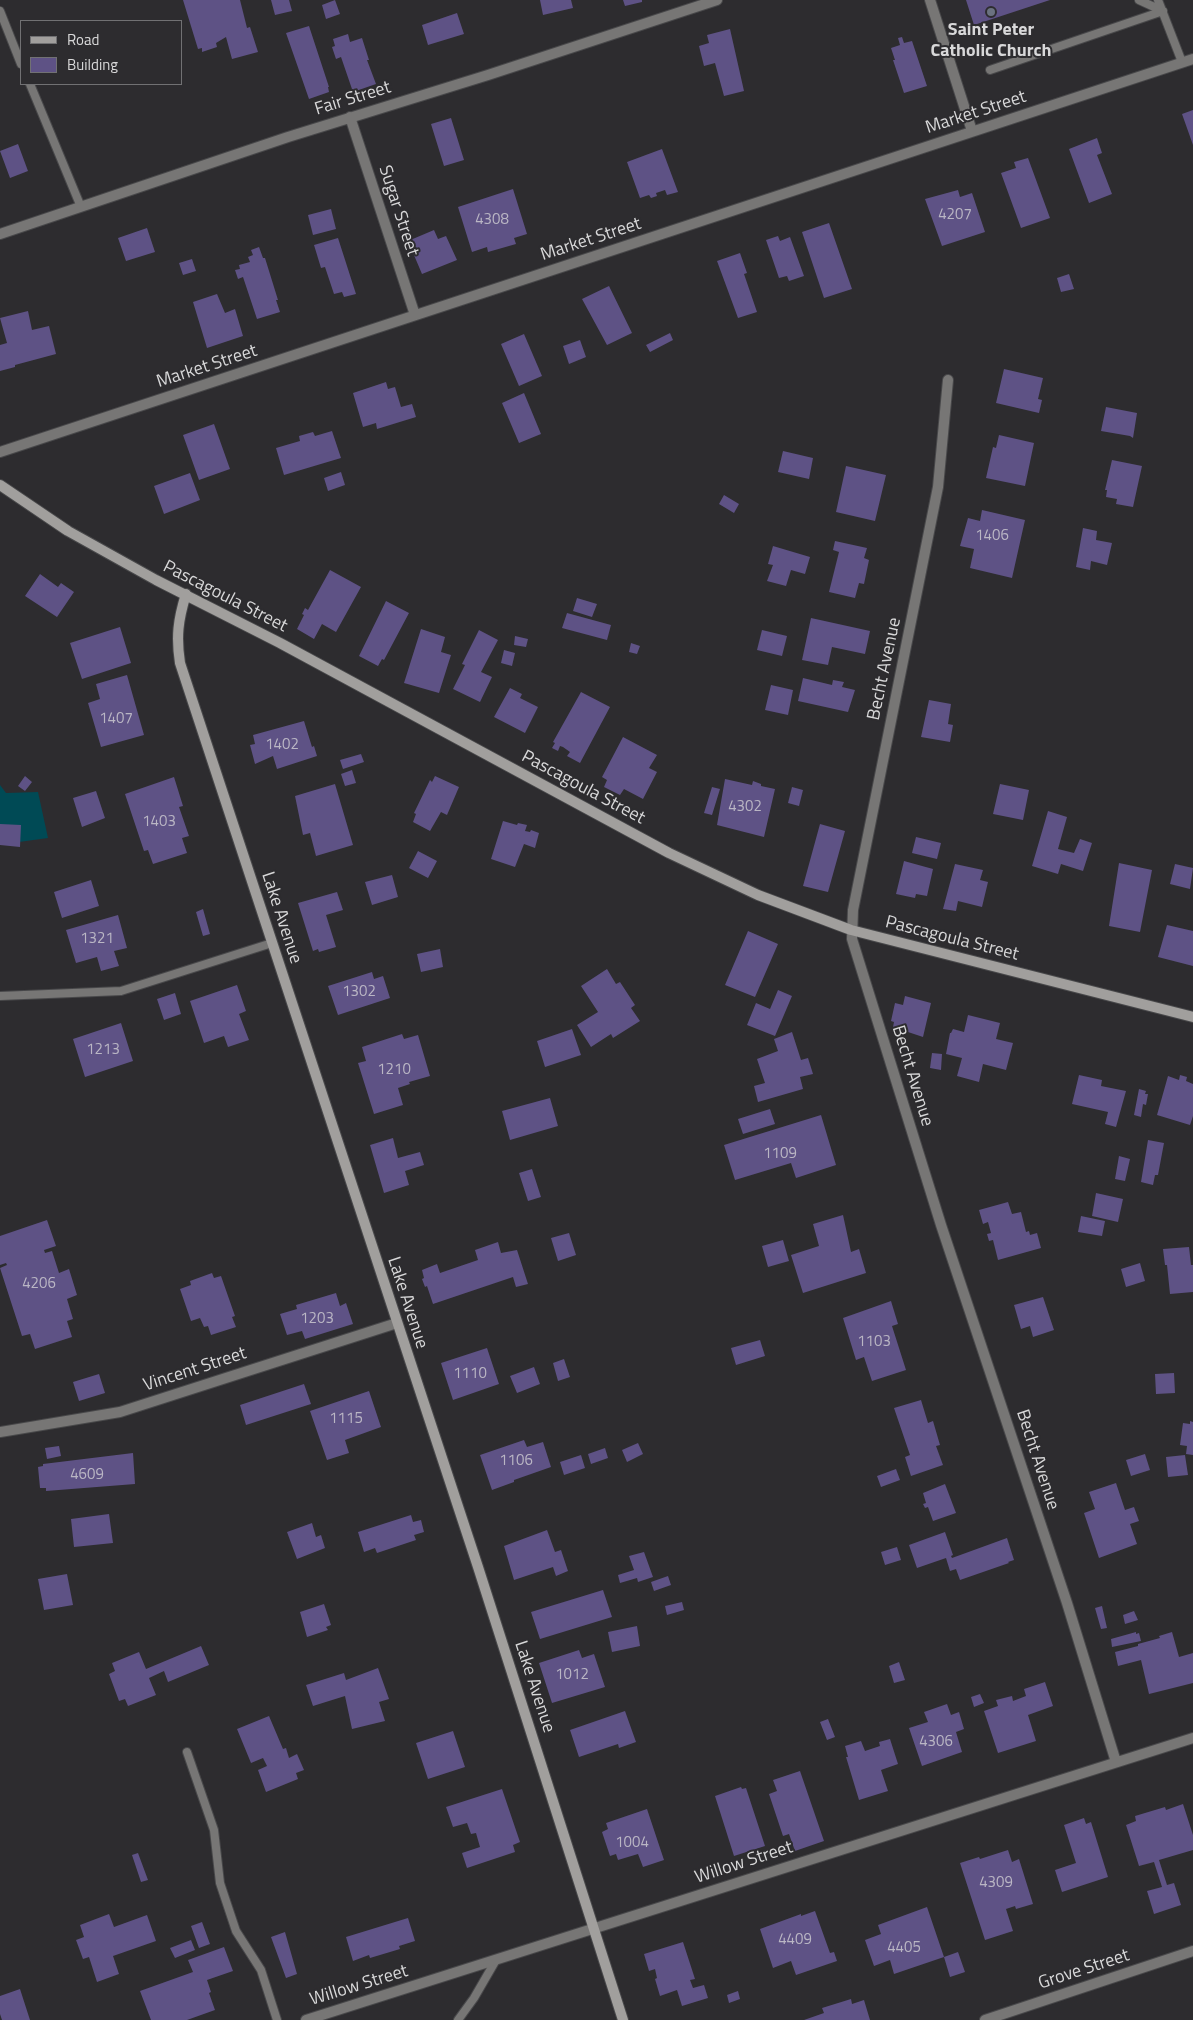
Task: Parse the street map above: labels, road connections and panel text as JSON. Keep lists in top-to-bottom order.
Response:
{
  "streets": {
    "street": [
      "Fair Street",
      "Market Street",
      "Sugar Street",
      "Pascagoula Street",
      "Becht Avenue",
      "Lake Avenue",
      "Vincent Street",
      "Willow Street",
      "Grove Street"
    ]
  },
  "crossings": [
    ["Fair Street", "Sugar Street"],
    ["Market Street", "Sugar Street"],
    ["Pascagoula Street", "Becht Avenue"],
    ["Pascagoula Street", "Lake Avenue"],
    ["Becht Avenue", "Willow Street"],
    ["Lake Avenue", "Vincent Street"],
    ["Lake Avenue", "Willow Street"]
  ],
  "places": ["Saint Peter Catholic Church"],
  "house_numbers": [
    "4207",
    "4308",
    "1406",
    "1407",
    "1402",
    "4302",
    "1403",
    "1321",
    "1302",
    "1213",
    "1210",
    "1109",
    "4206",
    "1203",
    "1103",
    "1110",
    "1115",
    "1106",
    "4609",
    "1012",
    "4306",
    "1004",
    "4309",
    "4409",
    "4405"
  ],
  "legend": ["Road", "Building"]
}
